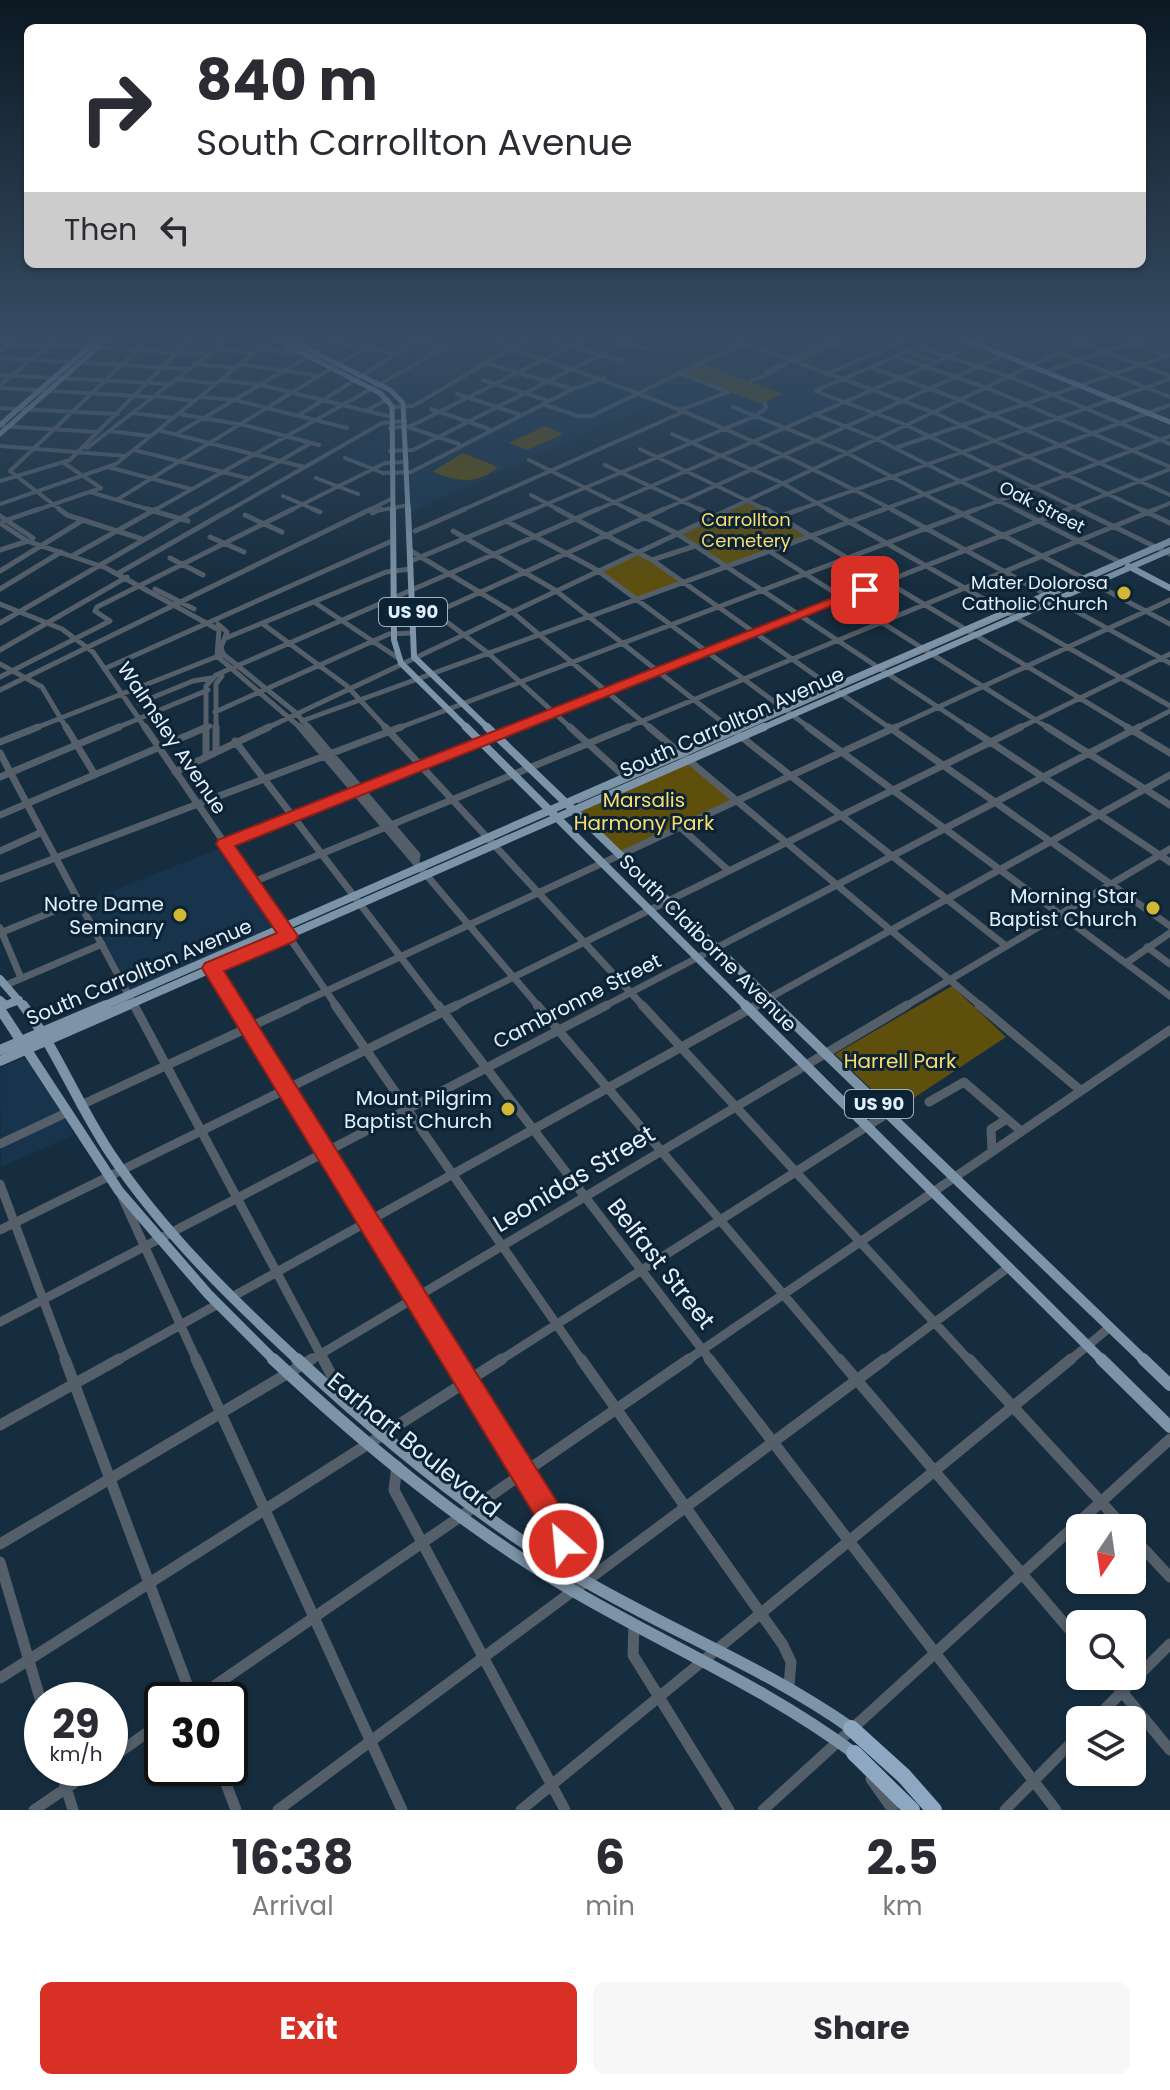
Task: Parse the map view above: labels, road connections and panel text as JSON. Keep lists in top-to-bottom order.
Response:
{
  "streets": {
    "main road": [
      "Oak Street",
      "US 90",
      "South Carrollton Avenue",
      "South Claiborne Avenue",
      "Earhart Boulevard"
    ],
    "street": [
      "Walmsley Avenue",
      "Cambronne Street",
      "Leonidas Street",
      "Belfast Street"
    ]
  },
  "crossings": [
    ["Oak Street", "South Carrollton Avenue"],
    ["US 90", "South Claiborne Avenue"],
    ["South Carrollton Avenue", "Walmsley Avenue"],
    ["South Carrollton Avenue", "South Claiborne Avenue"],
    ["South Carrollton Avenue", "Belfast Street"],
    ["South Carrollton Avenue", "Earhart Boulevard"],
    ["Walmsley Avenue", "Cambronne Street"],
    ["Walmsley Avenue", "Leonidas Street"],
    ["Walmsley Avenue", "Earhart Boulevard"],
    ["South Claiborne Avenue", "Cambronne Street"],
    ["South Claiborne Avenue", "Leonidas Street"],
    ["Cambronne Street", "Belfast Street"],
    ["Cambronne Street", "Earhart Boulevard"],
    ["Leonidas Street", "Belfast Street"],
    ["Leonidas Street", "Earhart Boulevard"]
  ],
  "parks": ["Carrollton Cemetery", "Marsalis Harmony Park", "Harrell Park"],
  "places": [
    "Mater Dolorosa Catholic Church",
    "Morning Star Baptist Church",
    "Notre Dame Seminary",
    "Mount Pilgrim Baptist Church"
  ],
  "north": "bottom",
  "page": {
    "turn": ["840 m", "South Carrollton Avenue"],
    "then": "Then",
    "speed": "29 km/h",
    "limit": "30",
    "eta": [
      "16:38",
      "Arrival",
      "6",
      "min",
      "2.5",
      "km"
    ],
    "buttons": ["Exit", "Share"]
  }
}
